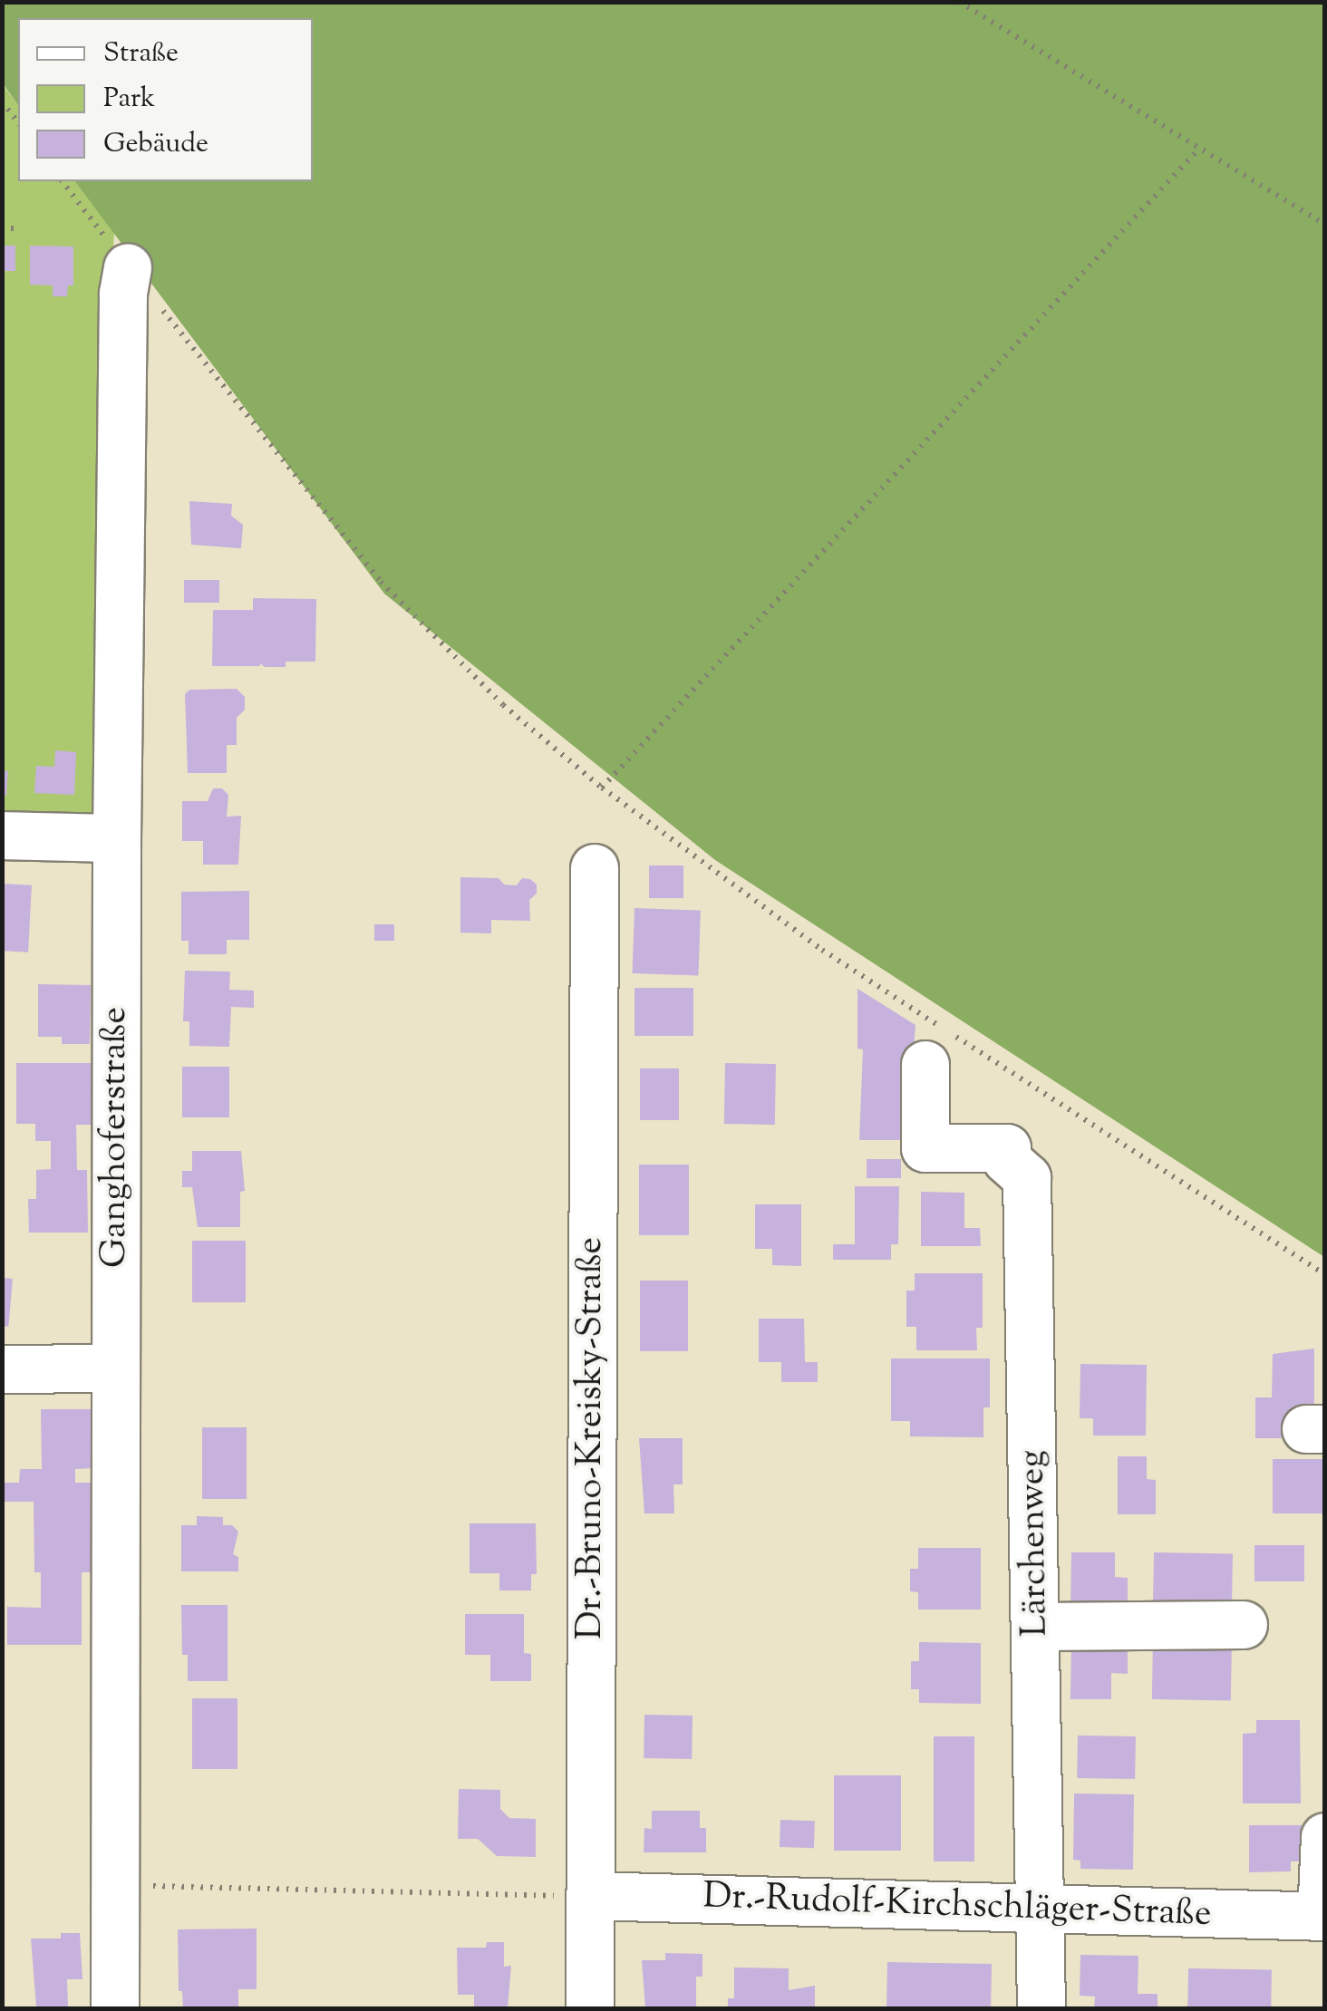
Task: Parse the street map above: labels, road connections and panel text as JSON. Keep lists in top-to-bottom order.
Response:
{
  "streets": {
    "street": [
      "Ganghoferstraße",
      "Dr.-Bruno-Kreisky-Straße",
      "Lärchenweg",
      "Dr.-Rudolf-Kirchschläger-Straße"
    ]
  },
  "crossings": [
    ["Dr.-Bruno-Kreisky-Straße", "Dr.-Rudolf-Kirchschläger-Straße"],
    ["Lärchenweg", "Dr.-Rudolf-Kirchschläger-Straße"]
  ],
  "legend": ["Straße", "Park", "Gebäude"]
}
